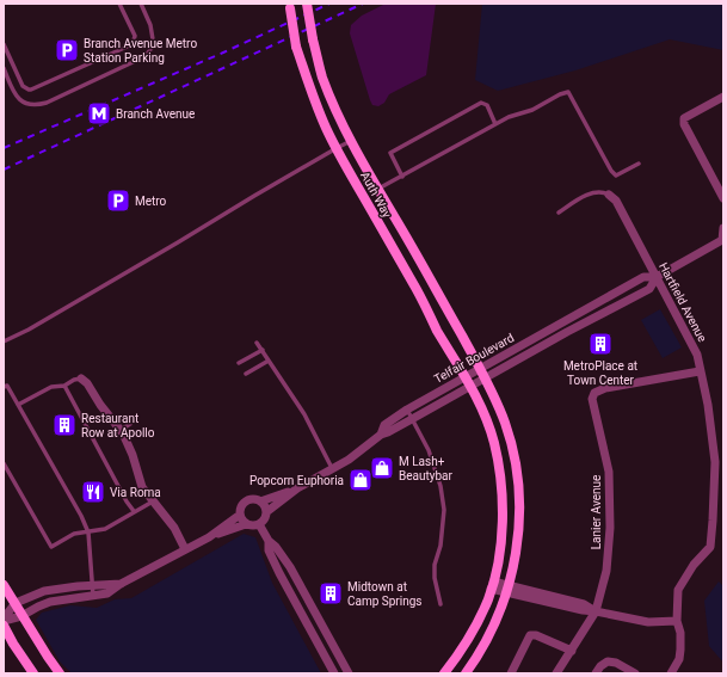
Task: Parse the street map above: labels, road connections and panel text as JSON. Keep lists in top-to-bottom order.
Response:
{
  "streets": {
    "street": [
      "Auth Way",
      "Hartfield Avenue",
      "Telfair Boulevard",
      "Lanier Avenue"
    ]
  },
  "crossings": [
    ["Auth Way", "Telfair Boulevard"],
    ["Hartfield Avenue", "Telfair Boulevard"],
    ["Hartfield Avenue", "Lanier Avenue"]
  ],
  "places": {
    "parking": ["Branch Avenue Metro Station Parking", "Metro"],
    "metro station": ["Branch Avenue"],
    "building": ["MetroPlace at Town Center", "Restaurant Row at Apollo", "Midtown at Camp Springs"],
    "shop": ["M Lash+ Beautybar", "Popcorn Euphoria"],
    "restaurant": ["Via Roma"]
  }
}
